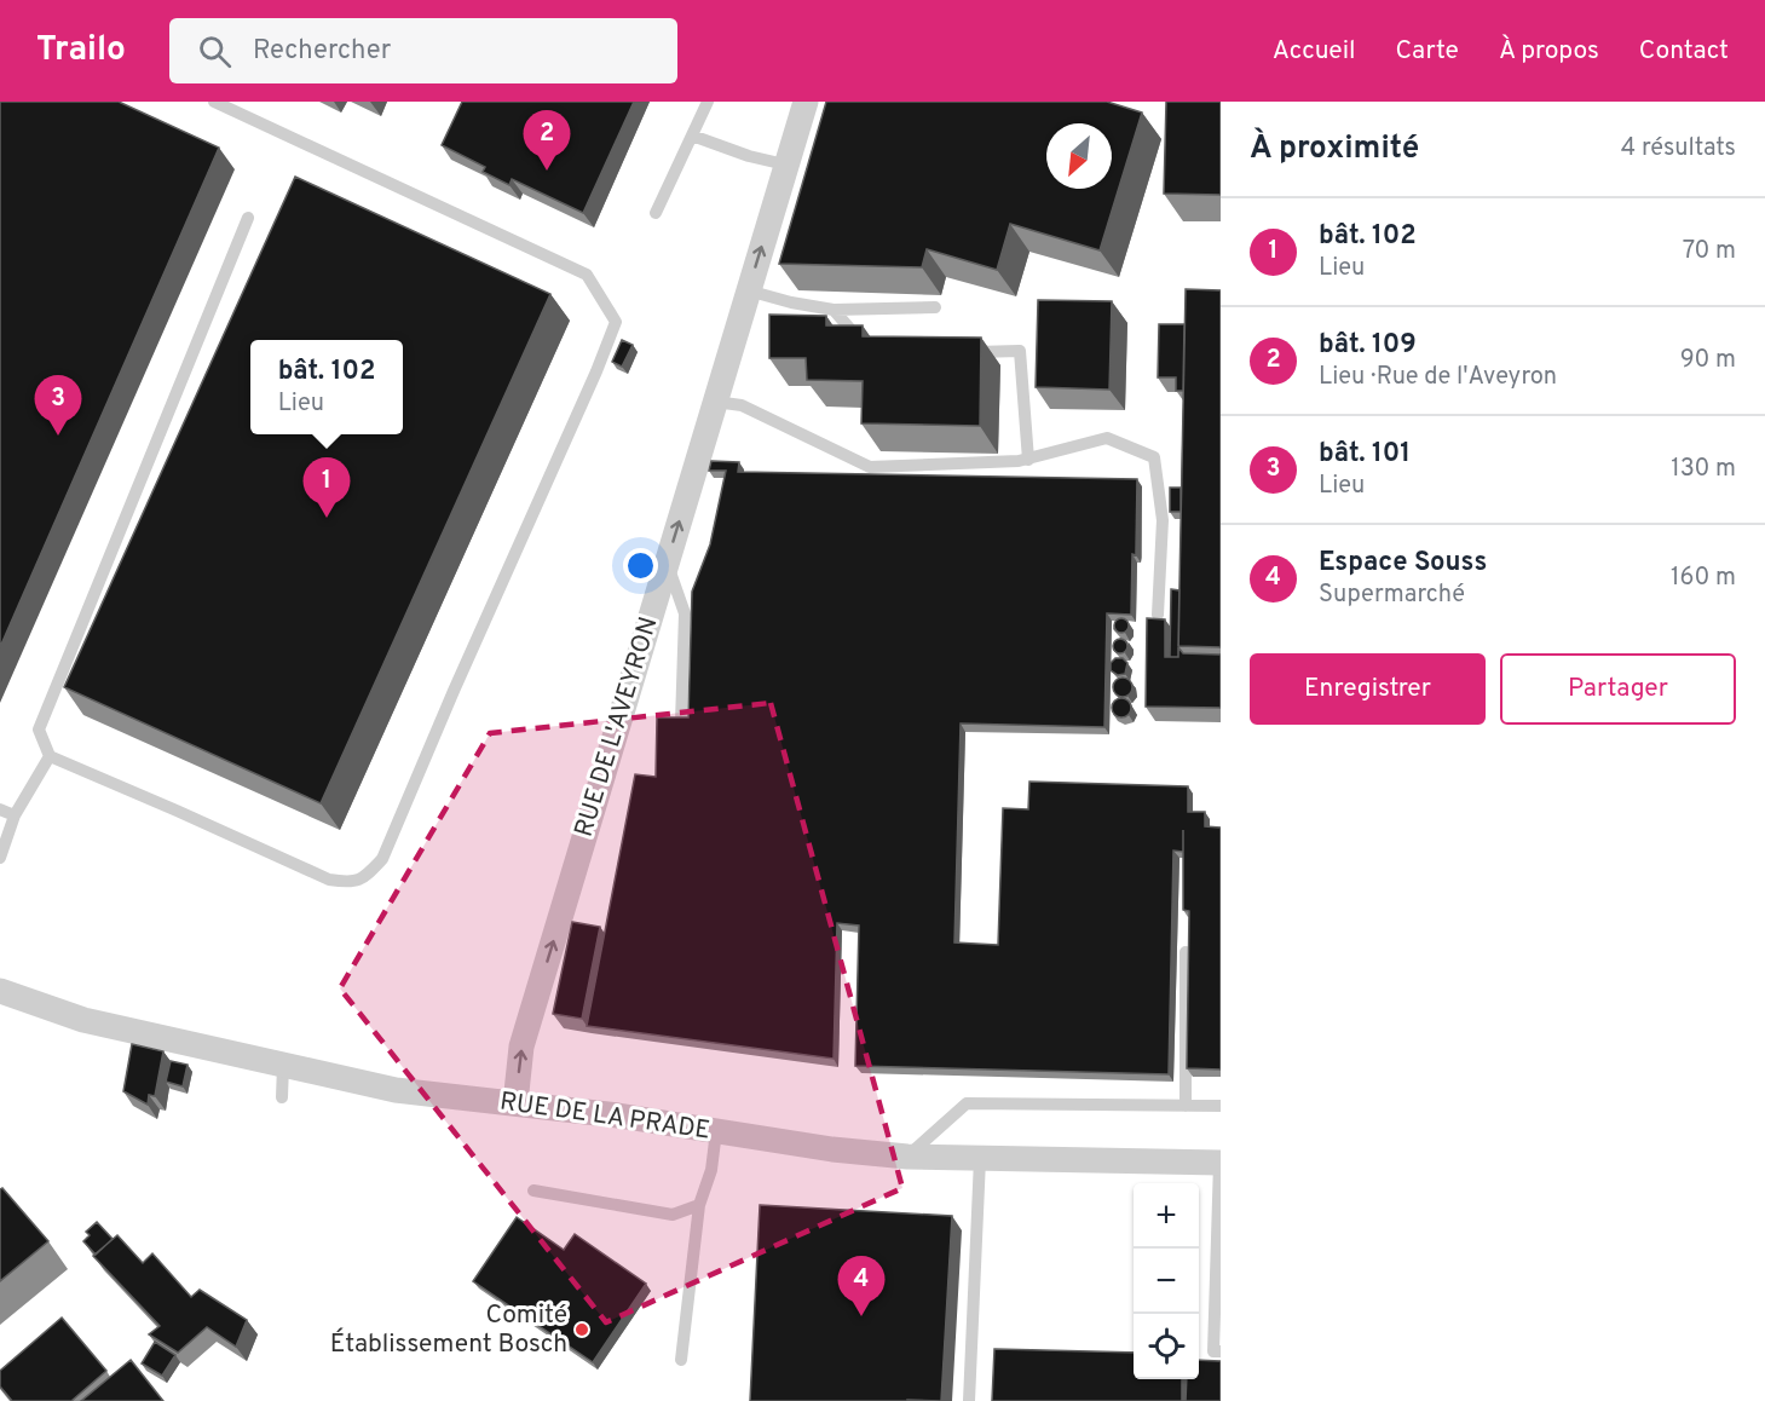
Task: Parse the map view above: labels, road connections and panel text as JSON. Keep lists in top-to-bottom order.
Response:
{
  "streets": {
    "street": ["RUE DE L'AVEYRON", "RUE DE LA PRADE"]
  },
  "crossings": [
    ["RUE DE L'AVEYRON", "RUE DE LA PRADE"]
  ],
  "one_way": ["RUE DE L'AVEYRON"],
  "places": ["Comité Établissement Bosch"],
  "north": "bottom left",
  "page": {
    "header": "Trailo",
    "search": "Rechercher",
    "nav": [
      "Accueil",
      "Carte",
      "À propos",
      "Contact"
    ],
    "heading": ["À proximité", "4 résultats"],
    "pins": [
      "2",
      "3",
      "1",
      "4"
    ],
    "list": [
      {
        "mark": "1",
        "name": "bât. 102",
        "note": "Lieu",
        "value": "70 m"
      },
      {
        "mark": "2",
        "name": "bât. 109",
        "note": "Lieu · Rue de l'Aveyron",
        "value": "90 m"
      },
      {
        "mark": "3",
        "name": "bât. 101",
        "note": "Lieu",
        "value": "130 m"
      },
      {
        "mark": "4",
        "name": "Espace Souss",
        "note": "Supermarché",
        "value": "160 m"
      }
    ],
    "popup": ["bât. 102", "Lieu"],
    "buttons": ["Enregistrer", "Partager"],
    "map_buttons": ["+", "−"]
  }
}
